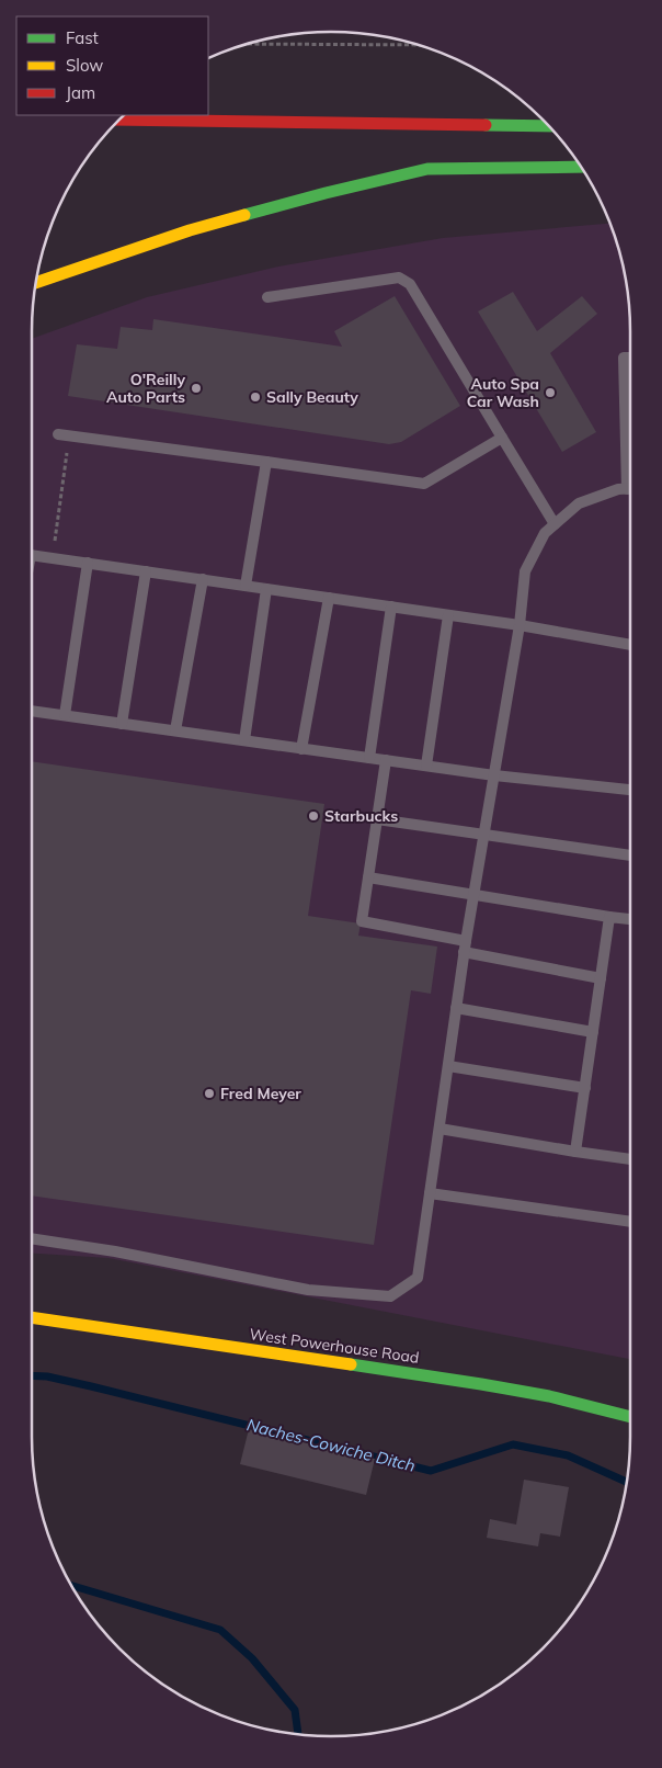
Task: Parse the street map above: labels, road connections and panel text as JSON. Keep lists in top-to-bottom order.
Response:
{
  "streets": {
    "main road": ["West Powerhouse Road"]
  },
  "water": ["Naches-Cowiche Ditch"],
  "places": [
    "O'Reilly Auto Parts",
    "Auto Spa Car Wash",
    "Sally Beauty",
    "Starbucks",
    "Fred Meyer"
  ],
  "legend": ["Fast", "Slow", "Jam"]
}
